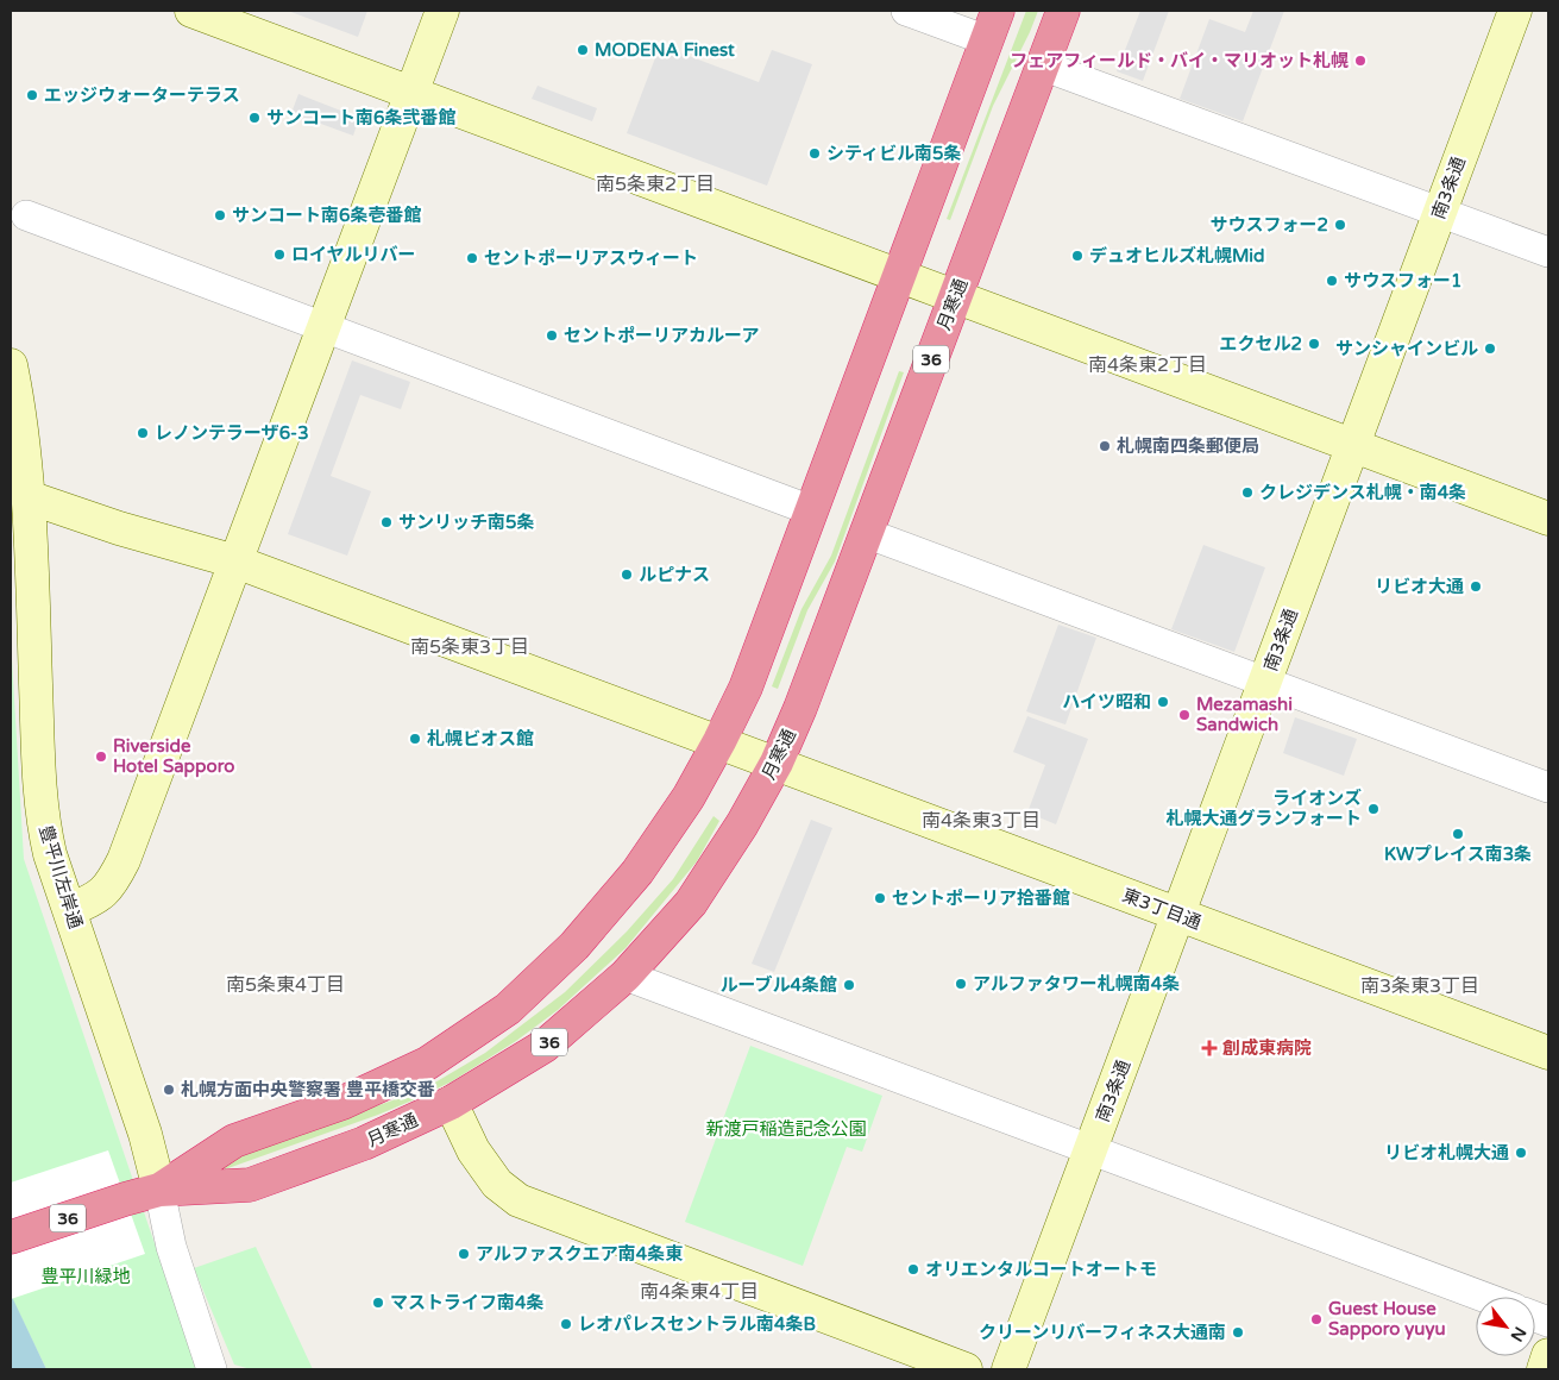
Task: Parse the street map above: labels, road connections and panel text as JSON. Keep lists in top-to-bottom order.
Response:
{
  "streets": {
    "highway": ["月寒通", "36"],
    "street": ["南3条通", "豊平川左岸通", "東3丁目通"]
  },
  "crossings": [
    ["南3条通", "東3丁目通"],
    ["月寒通", "豊平川左岸通"],
    ["月寒通", "東3丁目通"],
    ["豊平川左岸通", "東3丁目通"]
  ],
  "districts": [
    "南5条東2丁目",
    "南4条東2丁目",
    "南5条東3丁目",
    "南4条東3丁目",
    "南5条東4丁目",
    "南3条東3丁目",
    "南4条東4丁目"
  ],
  "parks": ["新渡戸稲造記念公園", "豊平川緑地"],
  "places": {
    "other": [
      "MODENA Finest",
      "フェアフィールド・バイ・マリオット札幌",
      "エッジウォーターテラス",
      "サンコート南6条弐番館",
      "シティビル南5条",
      "サンコート南6条壱番館",
      "サウスフォー2",
      "ロイヤルリバー",
      "デュオヒルズ札幌Mid",
      "セントポーリアスウィート",
      "サウスフォー1",
      "セントポーリアカルーア",
      "エクセル2",
      "サンシャインビル",
      "レノンテラーザ6-3",
      "札幌南四条郵便局",
      "クレジデンス札幌・南4条",
      "サンリッチ南5条",
      "ルピナス",
      "リビオ大通",
      "ハイツ昭和",
      "Mezamashi Sandwich",
      "札幌ビオス館",
      "Riverside Hotel Sapporo",
      "ライオンズ 札幌大通グランフォート",
      "KWプレイス南3条",
      "セントポーリア拾番館",
      "アルファタワー札幌南4条",
      "ルーブル4条館",
      "札幌方面中央警察署 豊平橋交番",
      "リビオ札幌大通",
      "アルファスクエア南4条東",
      "オリエンタルコートオートモ",
      "マストライフ南4条",
      "Guest House Sapporo yuyu",
      "レオパレスセントラル南4条B",
      "クリーンリバーフィネス大通南"
    ],
    "health": ["創成東病院"]
  },
  "north": "bottom right"
}
